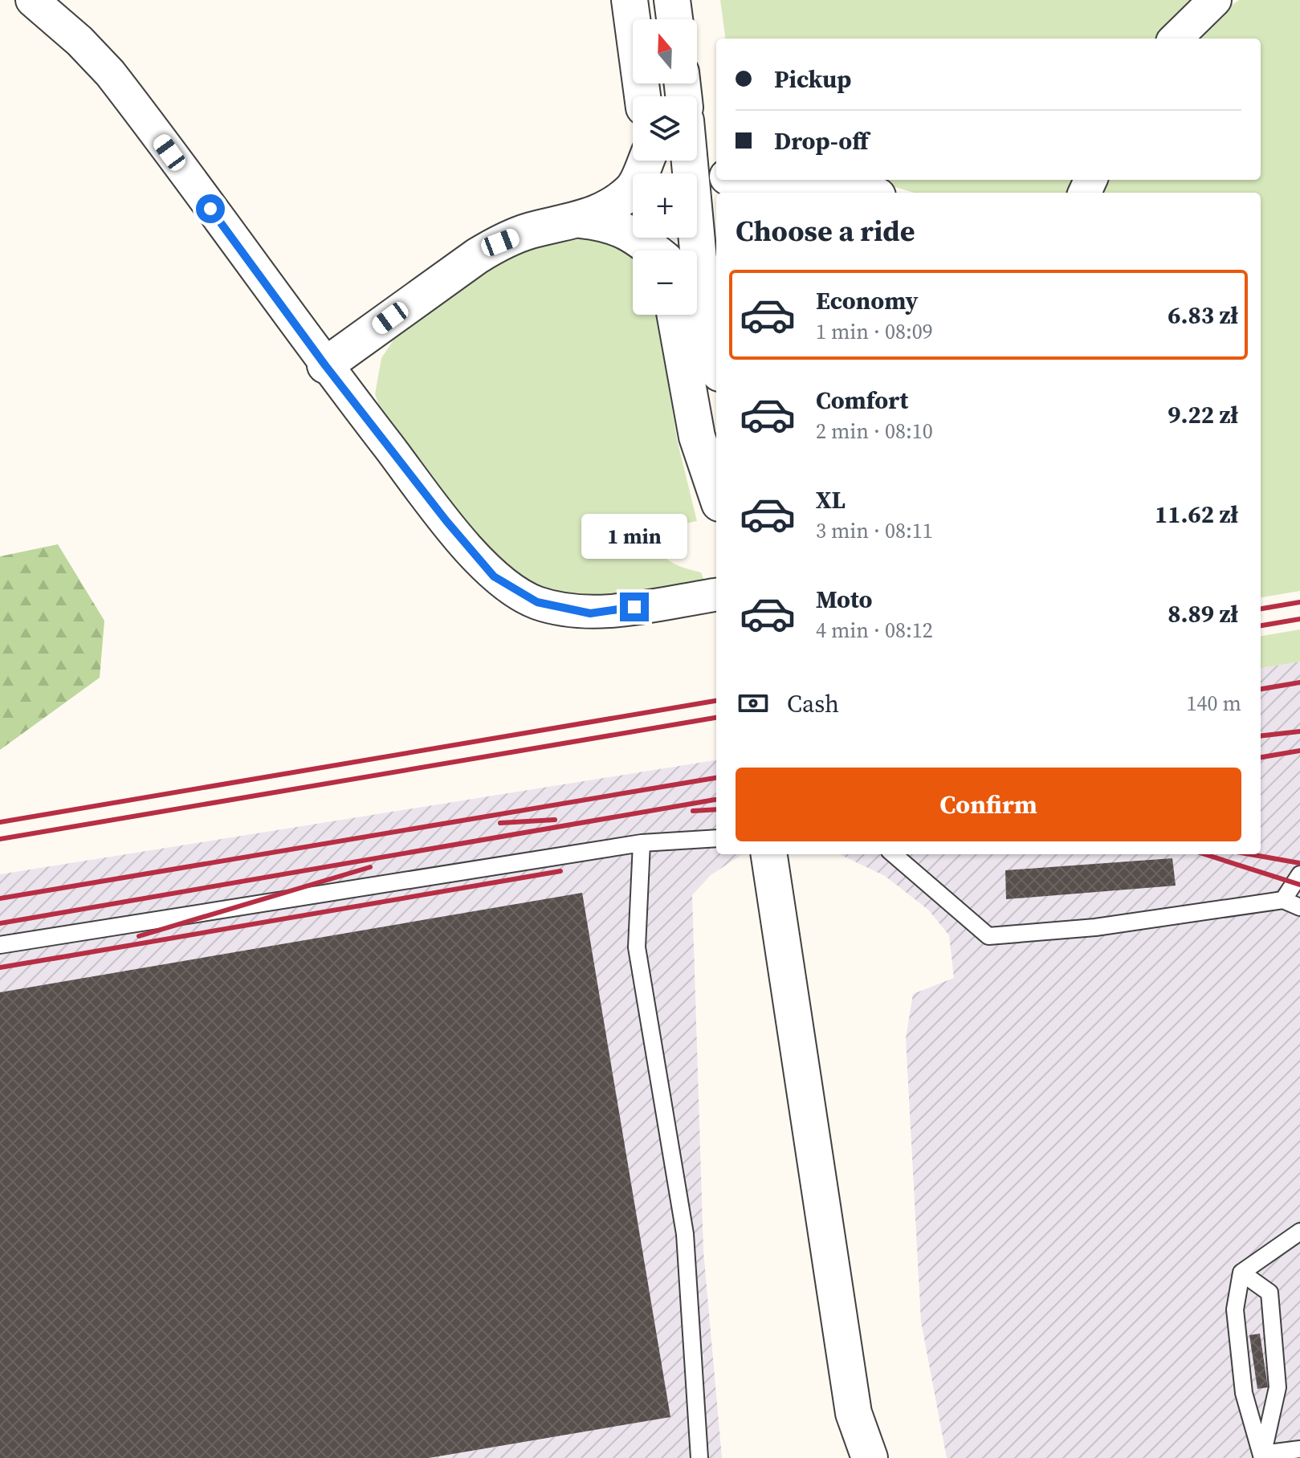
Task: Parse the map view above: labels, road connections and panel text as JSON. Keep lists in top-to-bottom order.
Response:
{
  "north": "top",
  "page": {
    "map_buttons": ["+", "−"],
    "banner": ["Pickup", "Drop-off"],
    "heading": "Choose a ride",
    "list": [
      {
        "name": "Economy",
        "note": "1 min · 08:09",
        "value": "6.83 zł"
      },
      {
        "name": "Comfort",
        "note": "2 min · 08:10",
        "value": "9.22 zł"
      },
      {
        "name": "XL",
        "note": "3 min · 08:11",
        "value": "11.62 zł"
      },
      {
        "name": "Moto",
        "note": "4 min · 08:12",
        "value": "8.89 zł"
      }
    ],
    "bubble": "1 min",
    "pay": ["Cash", "140 m"],
    "buttons": "Confirm"
  }
}
